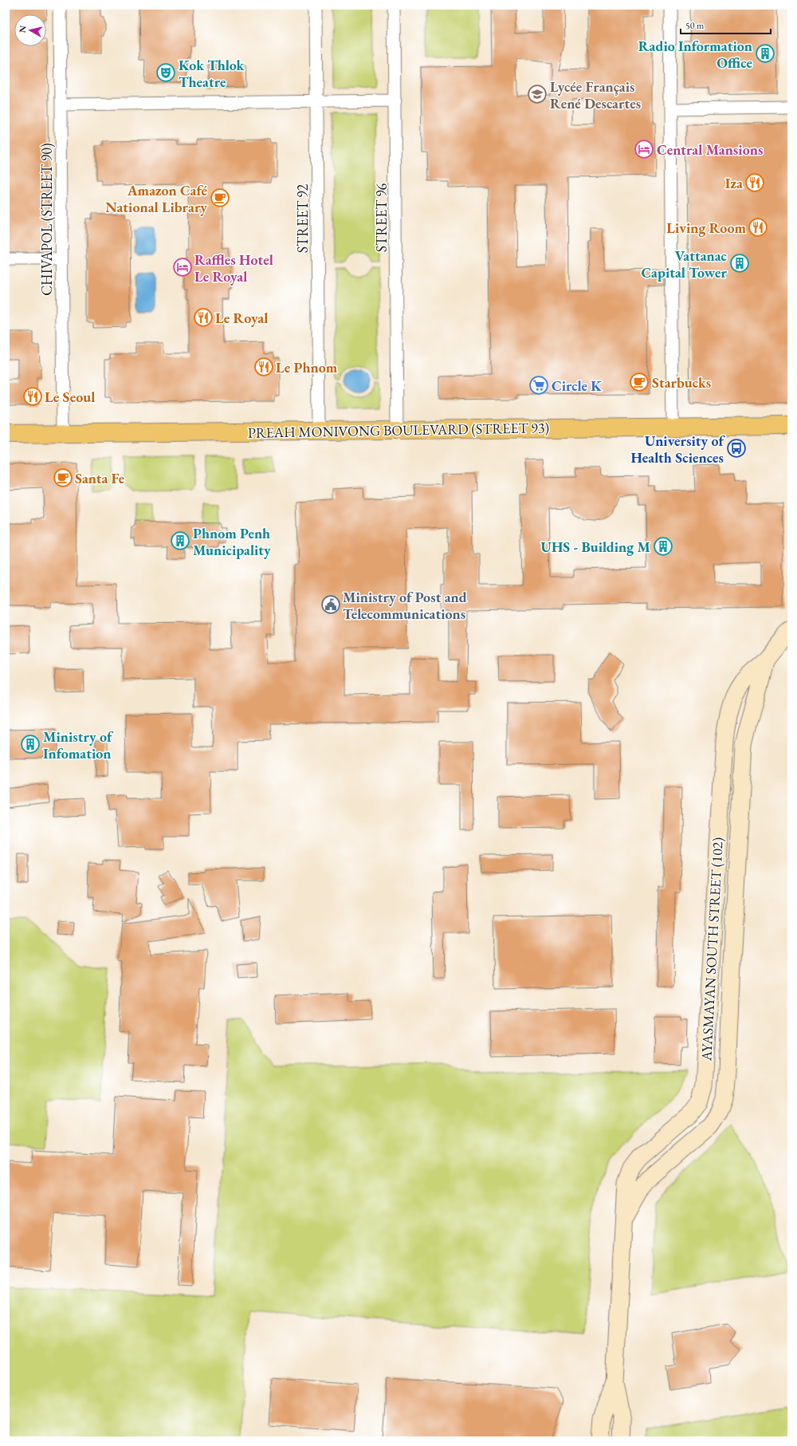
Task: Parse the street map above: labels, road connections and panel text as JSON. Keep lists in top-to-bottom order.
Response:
{
  "streets": {
    "highway": ["PREAH MONIVONG BOULEVARD (STREET 93)"],
    "street": [
      "STREET 96",
      "STREET 92",
      "CHIVAPOL (STREET 90)",
      "AYASMAYAN SOUTH STREET (102)"
    ]
  },
  "crossings": [
    ["STREET 96", "PREAH MONIVONG BOULEVARD (STREET 93)"],
    ["STREET 92", "PREAH MONIVONG BOULEVARD (STREET 93)"],
    ["CHIVAPOL (STREET 90)", "PREAH MONIVONG BOULEVARD (STREET 93)"]
  ],
  "places": {
    "building": [
      "Radio Information Office",
      "Vattanac Capital Tower",
      "Phnom Penh Municipality",
      "UHS - Building M",
      "Ministry of Infomation"
    ],
    "theatre": ["Kok Thlok Theatre"],
    "school or university": ["Lycée Français René Descartes"],
    "hotel": ["Central Mansions", "Raffles Hotel Le Royal"],
    "restaurant": [
      "Iza",
      "Living Room",
      "Le Royal",
      "Le Phnom",
      "Le Seoul"
    ],
    "cafe": ["Amazon Café National Library", "Starbucks", "Santa Fe"],
    "supermarket": ["Circle K"],
    "bus stop": ["University of Health Sciences"],
    "public building": ["Ministry of Post and Telecommunications"]
  },
  "scale_bar": "50 m",
  "north": "left"
}
